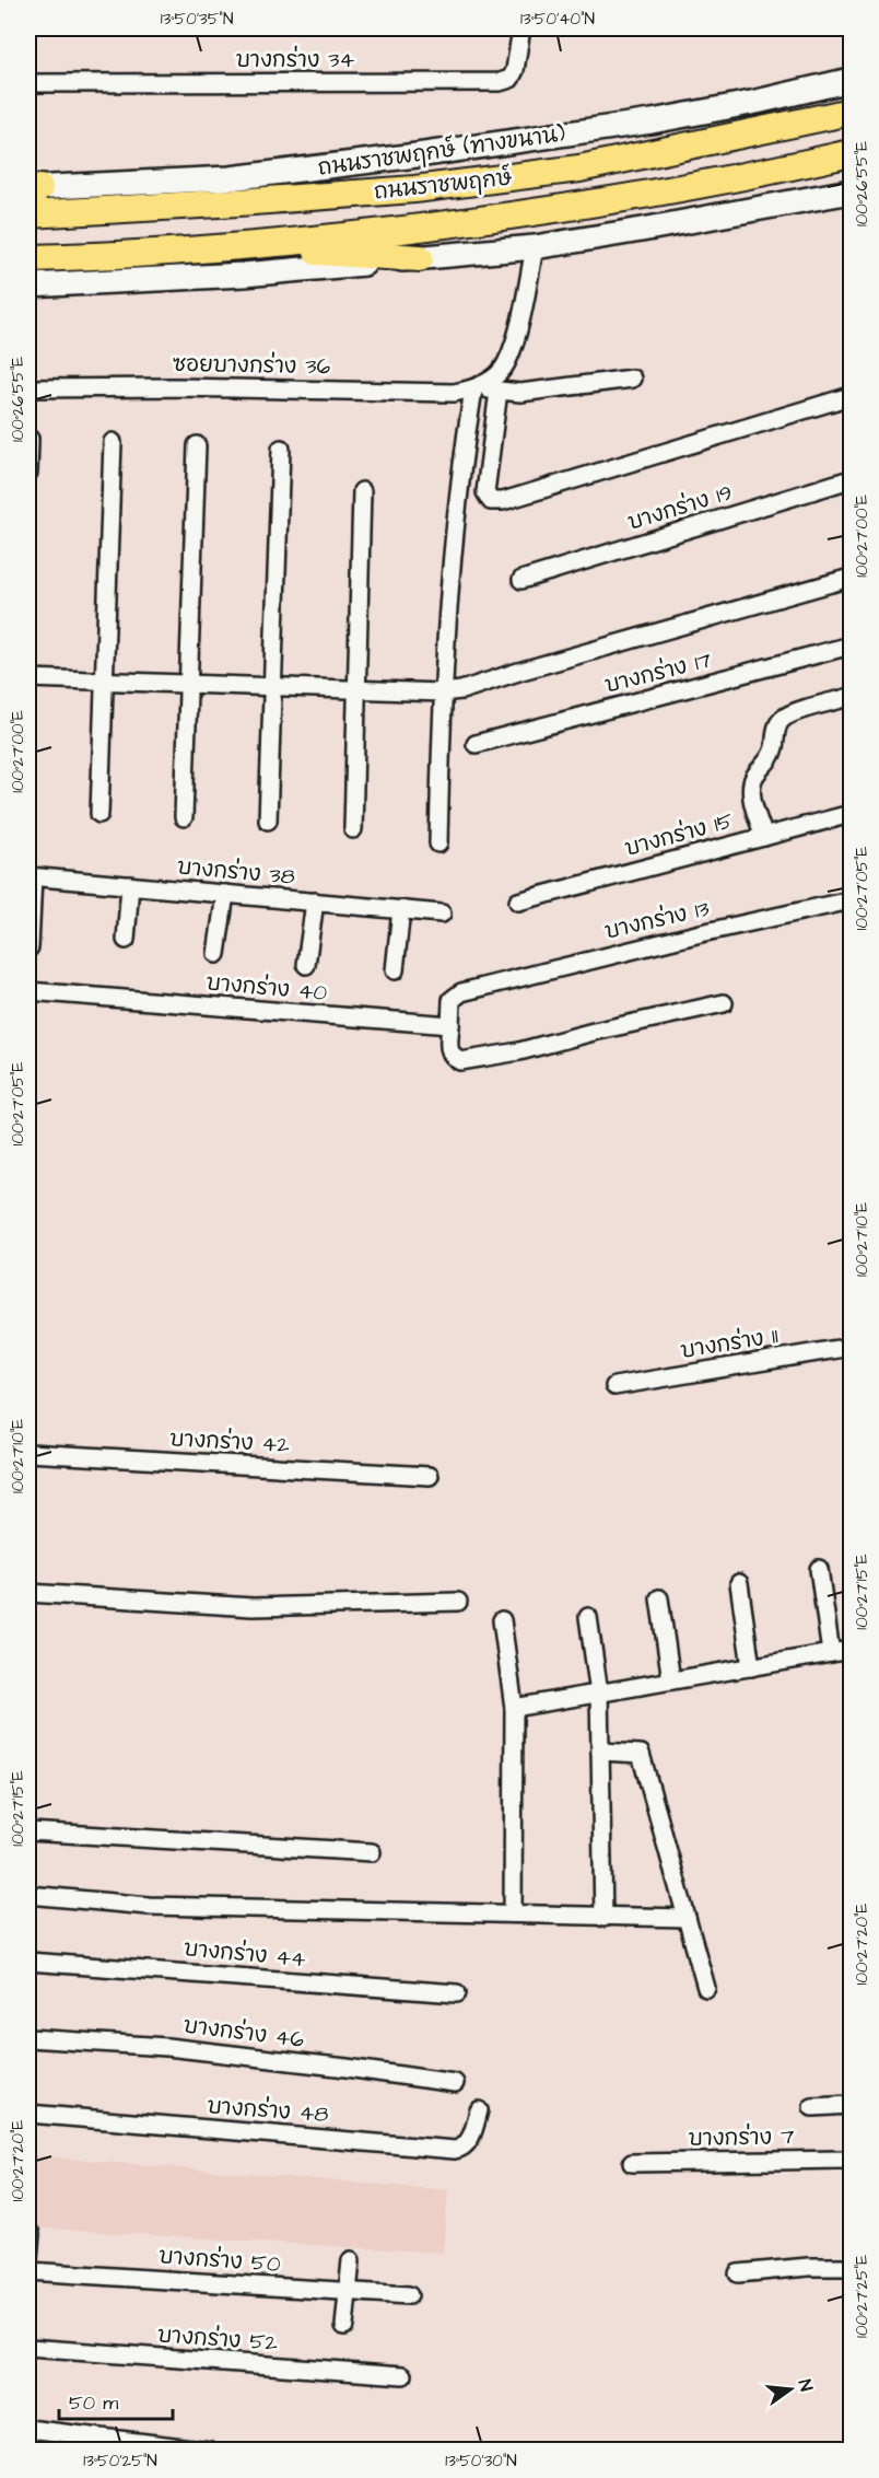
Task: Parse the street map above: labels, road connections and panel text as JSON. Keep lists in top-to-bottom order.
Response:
{
  "streets": {
    "main road": ["ถนนราชพฤกษ์ (ทางขนาน)", "ถนนราชพฤกษ์"],
    "street": [
      "บางกร่าง 34",
      "ซอยบางกร่าง 36",
      "บางกร่าง 19",
      "บางกร่าง 17",
      "บางกร่าง 15",
      "บางกร่าง 38",
      "บางกร่าง 13",
      "บางกร่าง 40",
      "บางกร่าง 11",
      "บางกร่าง 42",
      "บางกร่าง 44",
      "บางกร่าง 46",
      "บางกร่าง 48",
      "บางกร่าง 7",
      "บางกร่าง 50",
      "บางกร่าง 52"
    ]
  },
  "crossings": [
    ["บางกร่าง 13", "บางกร่าง 40"]
  ],
  "scale_bar": "50 m",
  "north": "right",
  "coordinates": [
    "13°50'35\"N",
    "13°50'40\"N",
    "100°26'55\"E",
    "100°27'00\"E",
    "100°27'05\"E",
    "100°27'10\"E",
    "100°27'15\"E",
    "100°27'20\"E",
    "100°27'25\"E",
    "13°50'25\"N",
    "13°50'30\"N"
  ]
}
